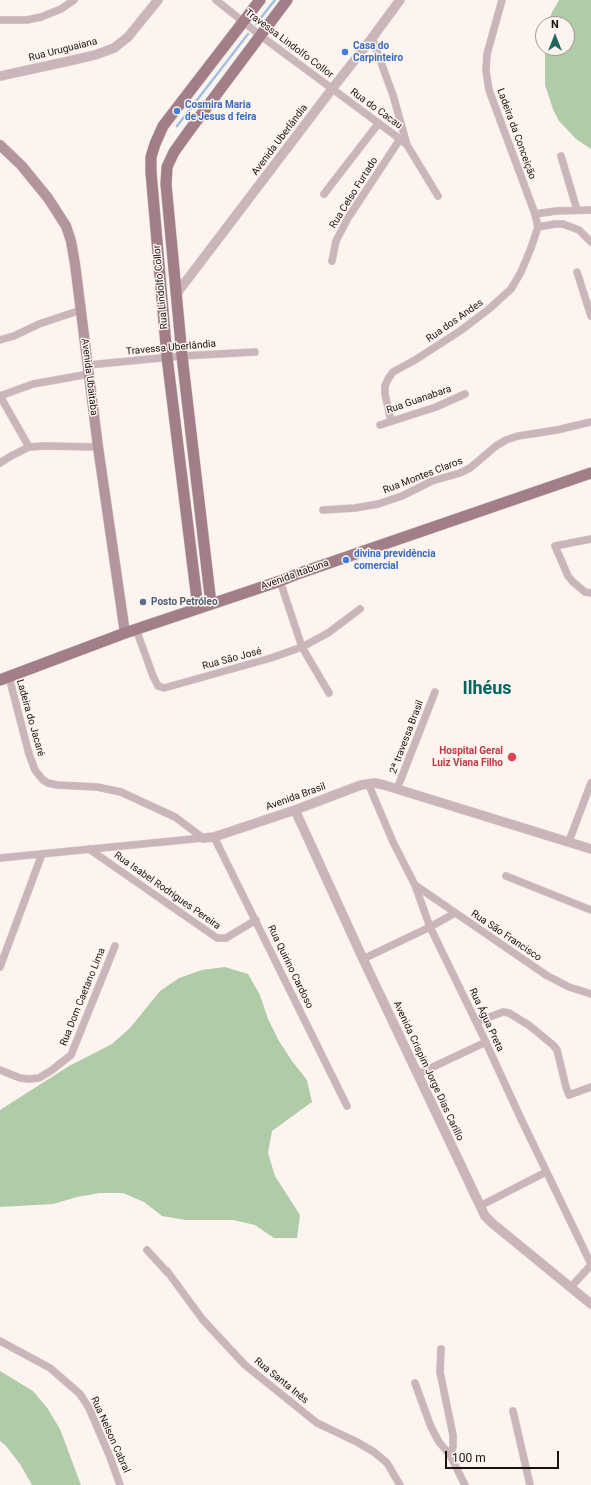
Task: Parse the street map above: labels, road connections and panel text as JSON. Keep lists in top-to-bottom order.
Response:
{
  "streets": {
    "main road": ["Rua Lindolfo Collor", "Avenida Ubaitaba", "Avenida Itabuna"],
    "street": [
      "Travessa Lindolfo Collor",
      "Rua Uruguaiana",
      "Rua do Cacau",
      "Ladeira da Conceição",
      "Avenida Uberlândia",
      "Rua Celso Furtado",
      "Rua dos Andes",
      "Travessa Uberlândia",
      "Rua Guanabara",
      "Rua Montes Claros",
      "Rua São José",
      "Ladeira do Jacaré",
      "2ª travessa Brasil",
      "Avenida Brasil",
      "Rua Isabel Rodrigues Pereira",
      "Rua São Francisco",
      "Rua Quirino Cardoso",
      "Rua Dom Caetano Lima",
      "Rua Água Preta",
      "Avenida Crispim Jorge Dias Carillo",
      "Rua Santa Inês",
      "Rua Nelson Cabral"
    ]
  },
  "crossings": [
    ["Travessa Lindolfo Collor", "Rua do Cacau"],
    ["Travessa Lindolfo Collor", "Avenida Uberlândia"],
    ["Travessa Lindolfo Collor", "Rua Lindolfo Collor"],
    ["Rua do Cacau", "Avenida Uberlândia"],
    ["Rua do Cacau", "Rua Celso Furtado"],
    ["Ladeira da Conceição", "Rua dos Andes"],
    ["Avenida Uberlândia", "Rua Lindolfo Collor"],
    ["Rua Lindolfo Collor", "Travessa Uberlândia"],
    ["Rua Lindolfo Collor", "Avenida Itabuna"],
    ["Rua dos Andes", "Rua Guanabara"],
    ["Travessa Uberlândia", "Avenida Ubaitaba"],
    ["Avenida Ubaitaba", "Avenida Itabuna"],
    ["Avenida Itabuna", "Rua São José"],
    ["Avenida Itabuna", "Ladeira do Jacaré"],
    ["Ladeira do Jacaré", "Avenida Brasil"],
    ["2ª travessa Brasil", "Avenida Brasil"],
    ["Avenida Brasil", "Rua Isabel Rodrigues Pereira"],
    ["Avenida Brasil", "Rua Quirino Cardoso"],
    ["Avenida Brasil", "Rua Água Preta"],
    ["Avenida Brasil", "Avenida Crispim Jorge Dias Carillo"],
    ["Rua Isabel Rodrigues Pereira", "Rua Quirino Cardoso"],
    ["Rua São Francisco", "Rua Água Preta"]
  ],
  "districts": ["Ilhéus"],
  "places": [
    "Casa do Carpinteiro",
    "Cosmira Maria de Jesus d feira",
    "divina previdência comercial",
    "Posto Petróleo",
    "Hospital Geral Luiz Viana Filho"
  ],
  "scale_bar": "100 m",
  "north": "top"
}
